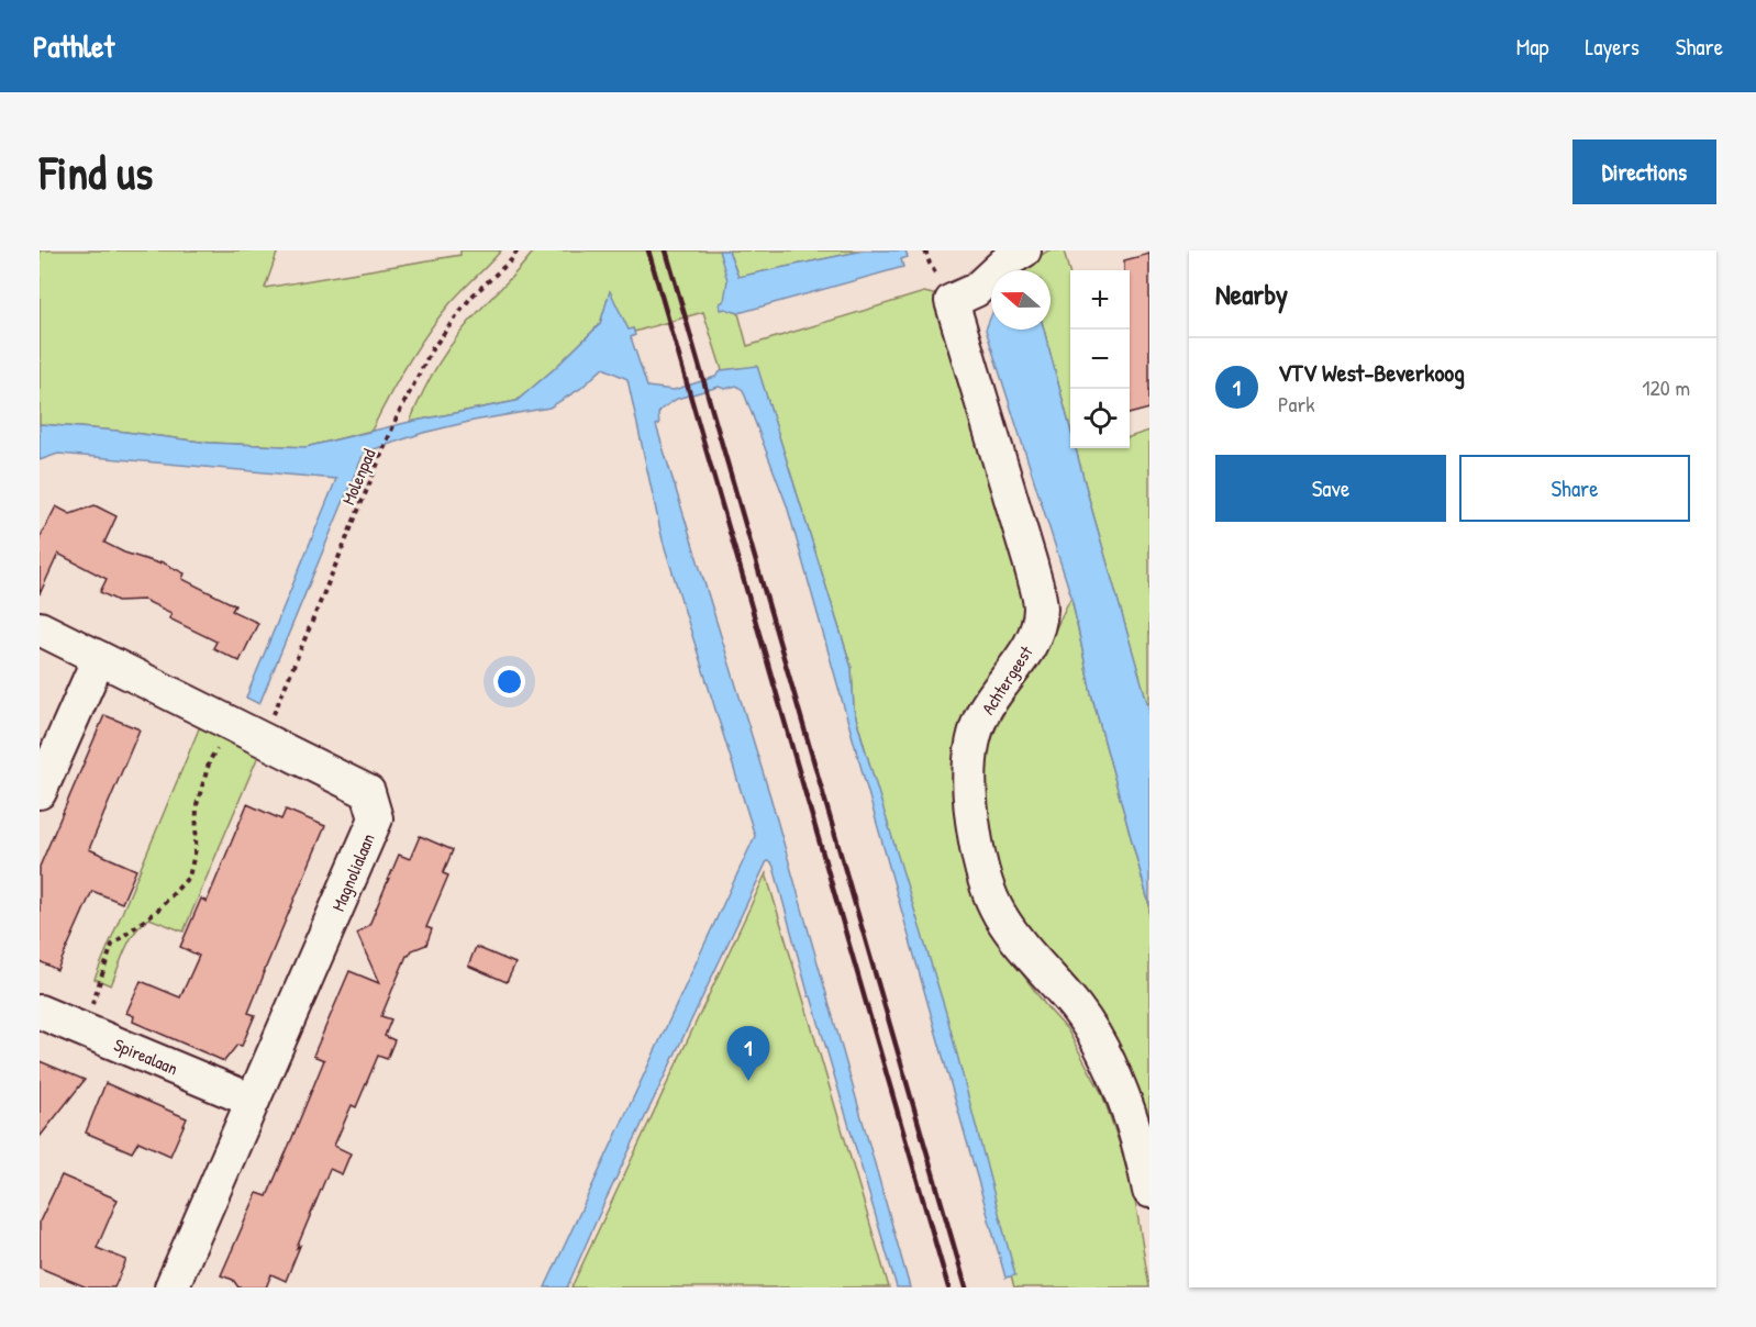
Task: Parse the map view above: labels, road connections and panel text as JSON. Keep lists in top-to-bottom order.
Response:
{
  "streets": {
    "street": ["Achtergeest", "Magnolialaan", "Spirealaan"],
    "path": ["Molenpad"]
  },
  "crossings": [
    ["Molenpad", "Magnolialaan"],
    ["Magnolialaan", "Spirealaan"]
  ],
  "north": "left",
  "page": {
    "header": "Pathlet",
    "nav": ["Map", "Layers", "Share"],
    "buttons": [
      "Directions",
      ["Save", "Share"]
    ],
    "title": "Find us",
    "heading": "Nearby",
    "map_buttons": ["+", "−"],
    "list": [
      {
        "mark": "1",
        "name": "VTV West-Beverkoog",
        "note": "Park",
        "value": "120 m"
      }
    ],
    "pins": "1"
  }
}
